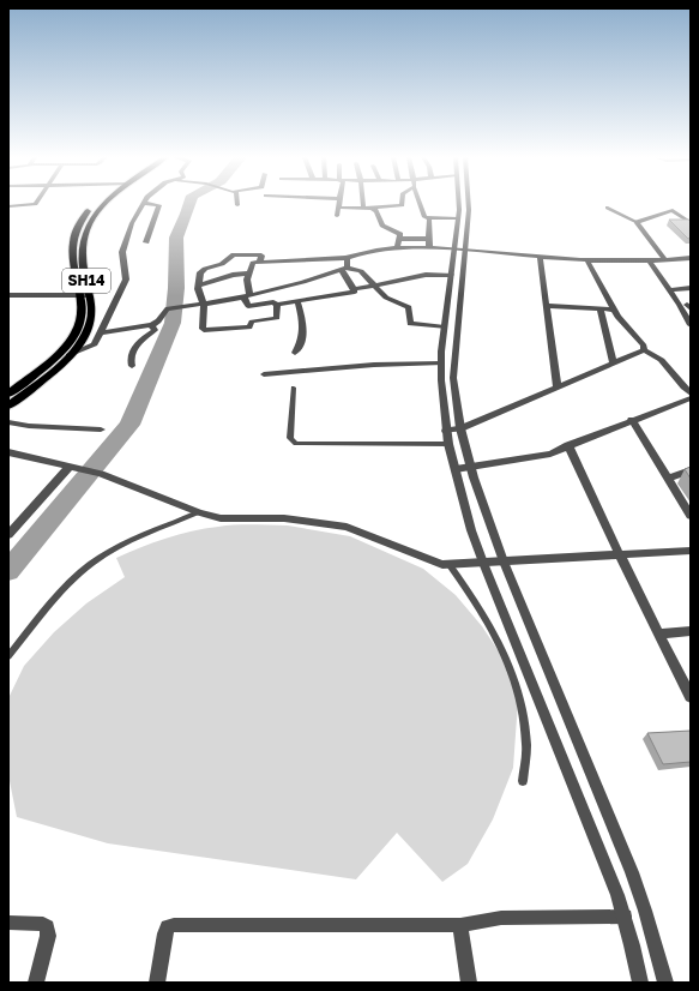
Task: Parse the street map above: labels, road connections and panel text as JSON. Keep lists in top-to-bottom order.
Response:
{
  "streets": {
    "main road": ["SH14"]
  }
}
